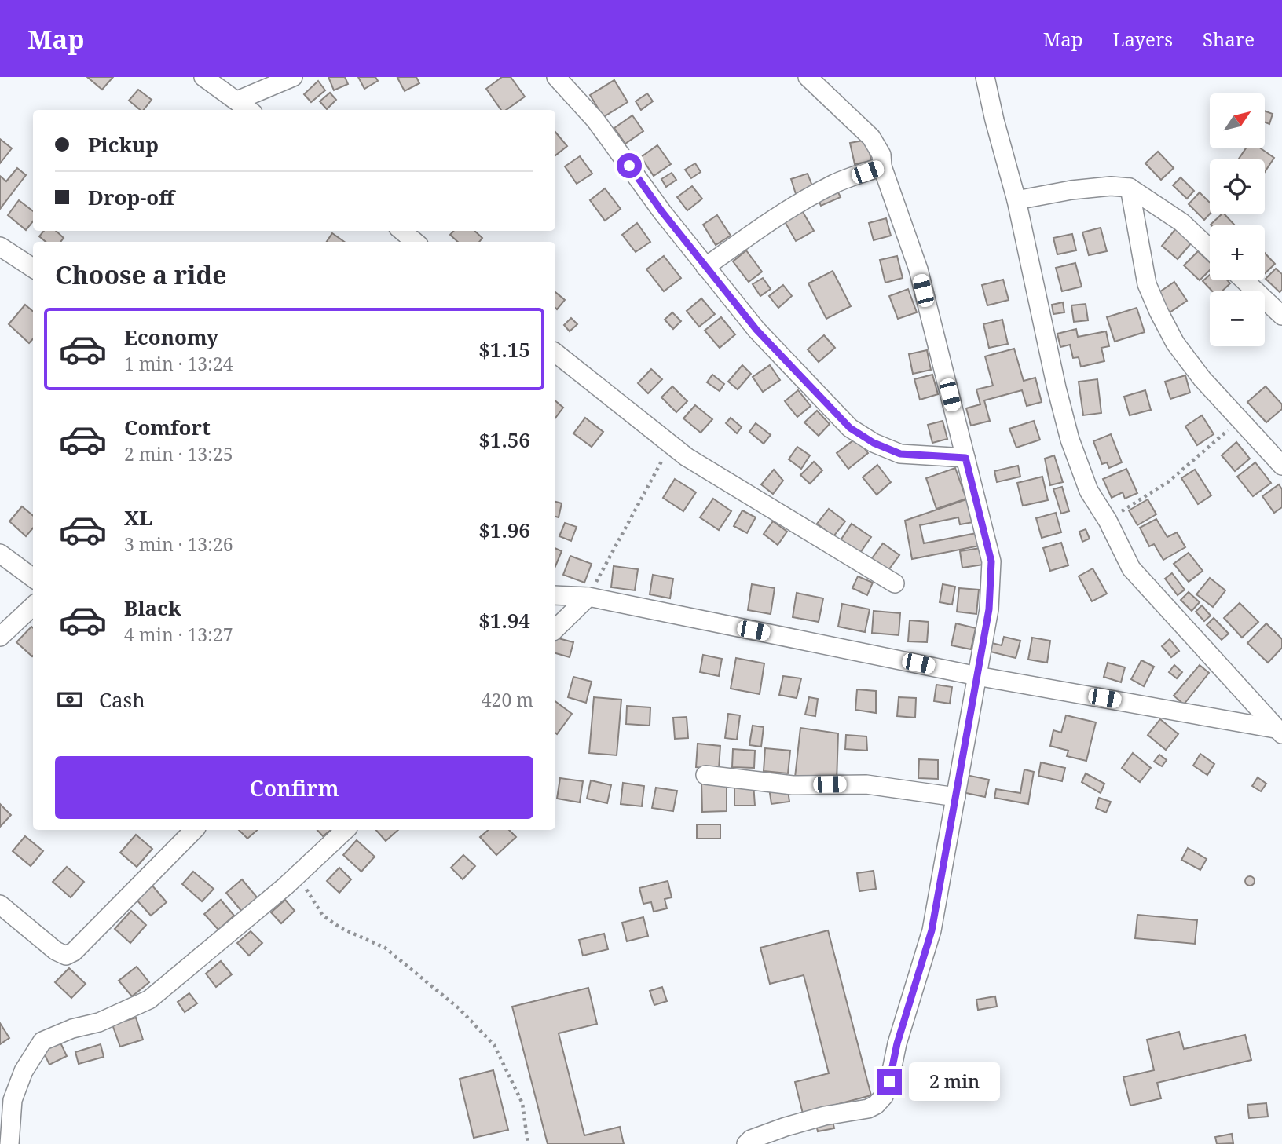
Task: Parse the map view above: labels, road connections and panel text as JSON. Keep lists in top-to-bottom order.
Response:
{
  "north": "top right",
  "page": {
    "header": "Map",
    "nav": ["Map", "Layers", "Share"],
    "map_buttons": ["+", "−"],
    "banner": ["Pickup", "Drop-off"],
    "heading": "Choose a ride",
    "list": [
      {
        "name": "Economy",
        "note": "1 min · 13:24",
        "value": "$1.15"
      },
      {
        "name": "Comfort",
        "note": "2 min · 13:25",
        "value": "$1.56"
      },
      {
        "name": "XL",
        "note": "3 min · 13:26",
        "value": "$1.96"
      },
      {
        "name": "Black",
        "note": "4 min · 13:27",
        "value": "$1.94"
      }
    ],
    "pay": ["Cash", "420 m"],
    "buttons": "Confirm",
    "bubble": "2 min"
  }
}
